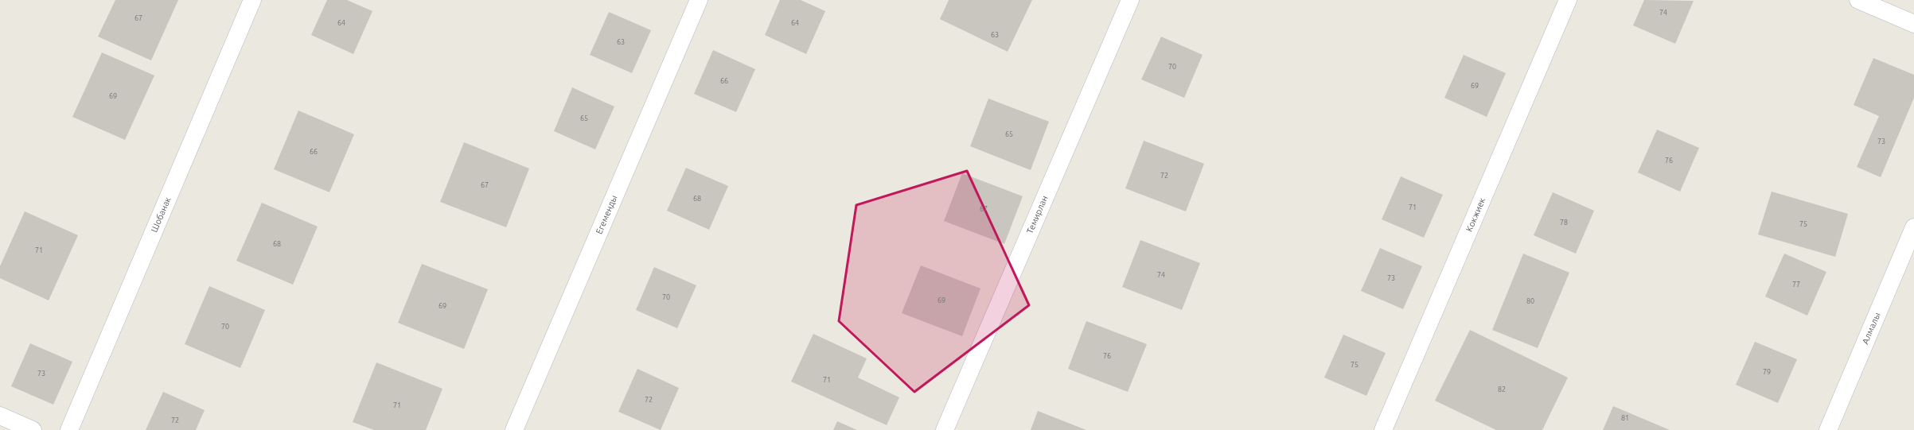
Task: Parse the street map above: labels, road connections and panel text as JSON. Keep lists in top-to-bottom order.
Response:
{
  "streets": {
    "street": [
      "Шобанак",
      "Егеменды",
      "Темирлан",
      "Кокжиек",
      "Алмалы"
    ]
  },
  "house_numbers": [
    "74",
    "67",
    "64",
    "64",
    "63",
    "63",
    "70",
    "66",
    "69",
    "69",
    "65",
    "65",
    "73",
    "66",
    "76",
    "72",
    "67",
    "68",
    "71",
    "67",
    "78",
    "75",
    "68",
    "71",
    "74",
    "73",
    "77",
    "70",
    "69",
    "80",
    "69",
    "70",
    "76",
    "75",
    "79",
    "73",
    "71",
    "82",
    "72",
    "71",
    "81",
    "72"
  ]
}
